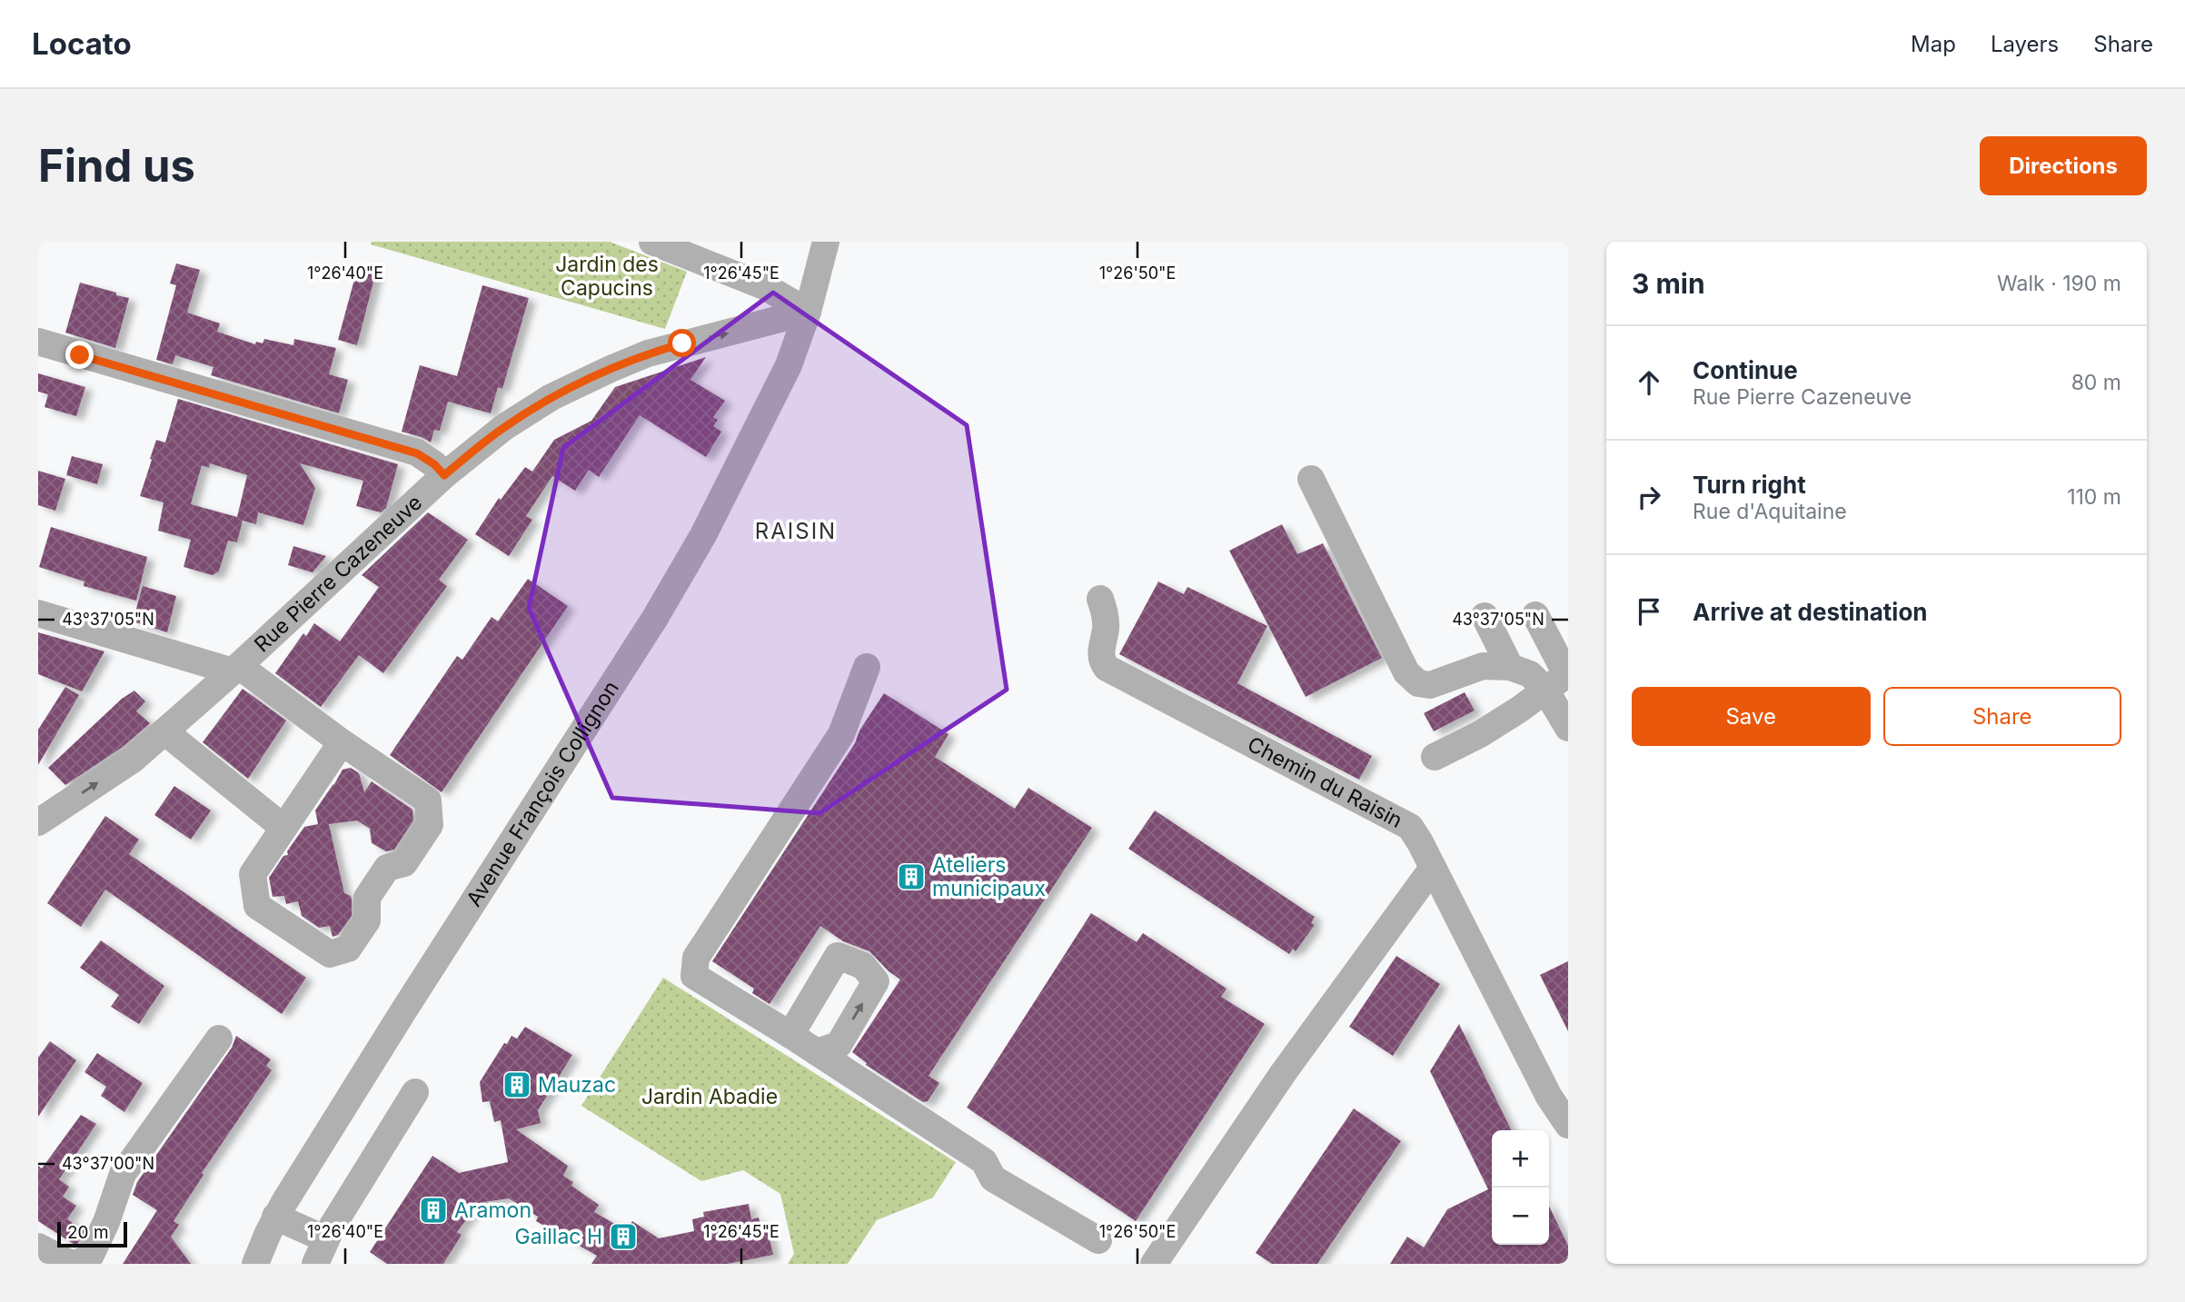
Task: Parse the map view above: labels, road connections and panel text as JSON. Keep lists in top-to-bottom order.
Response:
{
  "streets": {
    "street": ["Rue Pierre Cazeneuve", "Chemin du Raisin", "Avenue François Collignon"]
  },
  "crossings": [
    ["Rue Pierre Cazeneuve", "Avenue François Collignon"]
  ],
  "one_way": ["Rue Pierre Cazeneuve"],
  "districts": ["RAISIN"],
  "parks": ["Jardin des Capucins", "Jardin Abadie"],
  "places": {
    "building": [
      "Ateliers municipaux",
      "Mauzac",
      "Aramon",
      "Gaillac H"
    ]
  },
  "scale_bar": "20 m",
  "page": {
    "header": "Locato",
    "nav": ["Map", "Layers", "Share"],
    "buttons": [
      "Directions",
      ["Save", "Share"]
    ],
    "title": "Find us",
    "heading": ["3 min", "Walk · 190 m"],
    "list": [
      ["Continue", "Rue Pierre Cazeneuve", "80 m"],
      ["Turn right", "Rue d'Aquitaine", "110 m"],
      "Arrive at destination"
    ],
    "map_buttons": ["+", "−"],
    "scale": "20 m"
  },
  "coordinates": [
    "1°26'40\"E",
    "1°26'45\"E",
    "1°26'50\"E",
    "43°37'05\"N",
    "43°37'00\"N"
  ]
}
